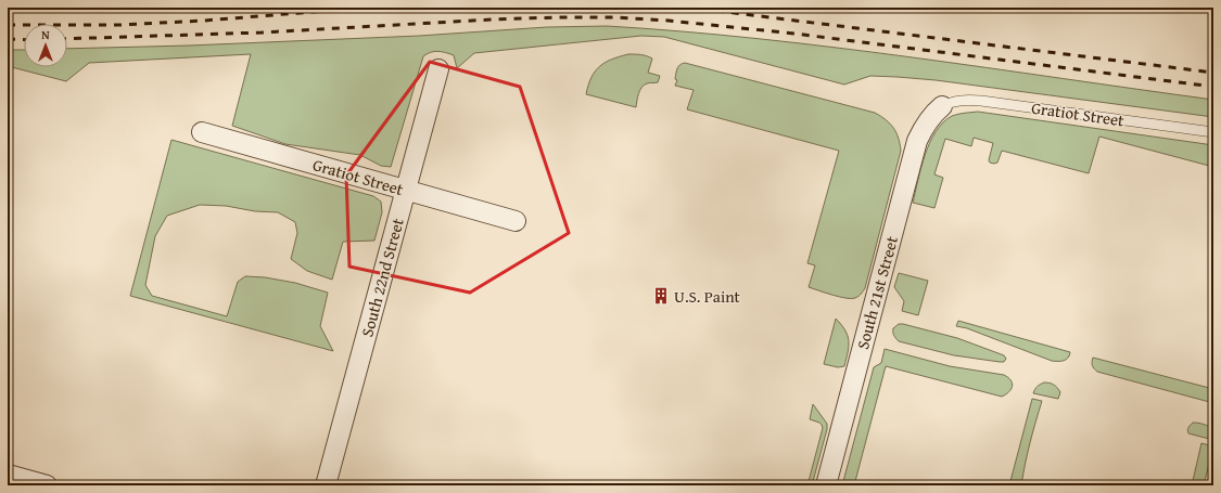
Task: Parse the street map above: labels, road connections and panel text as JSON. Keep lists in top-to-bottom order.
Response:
{
  "streets": {
    "street": ["Gratiot Street", "South 22nd Street", "South 21st Street"]
  },
  "crossings": [
    ["Gratiot Street", "South 22nd Street"],
    ["Gratiot Street", "South 21st Street"]
  ],
  "places": {
    "building": ["U.S. Paint"]
  },
  "north": "top"
}
